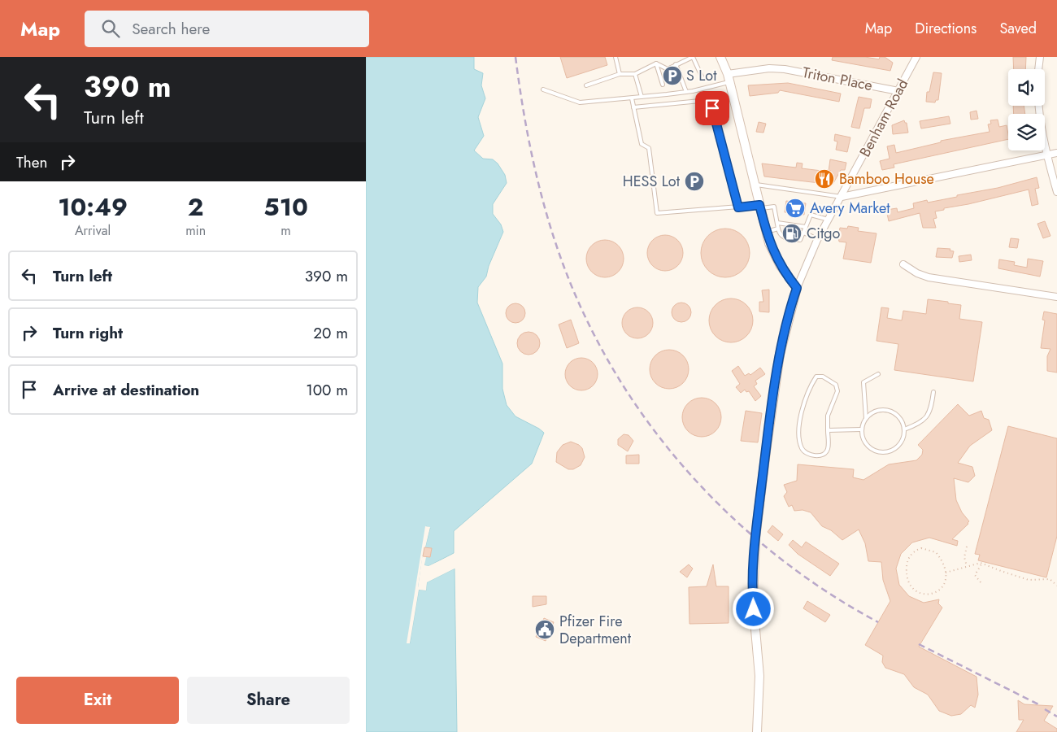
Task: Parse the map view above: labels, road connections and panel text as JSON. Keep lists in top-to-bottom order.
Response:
{
  "streets": {
    "street": ["Triton Place", "Benham Road"]
  },
  "crossings": [
    ["Triton Place", "Benham Road"]
  ],
  "places": {
    "parking": ["S Lot", "HESS Lot"],
    "restaurant": ["Bamboo House"],
    "supermarket": ["Avery Market"],
    "fuel station": ["Citgo"],
    "public building": ["Pfizer Fire Department"]
  },
  "page": {
    "header": "Map",
    "search": "Search here",
    "nav": ["Map", "Directions", "Saved"],
    "turn": ["390 m", "Turn left"],
    "then": "Then",
    "eta": [
      "10:49",
      "Arrival",
      "2",
      "min",
      "510",
      "m"
    ],
    "list": [
      {
        "name": "Turn left",
        "value": "390 m"
      },
      {
        "name": "Turn right",
        "value": "20 m"
      },
      {
        "name": "Arrive at destination",
        "value": "100 m"
      }
    ],
    "buttons": ["Exit", "Share"]
  }
}
